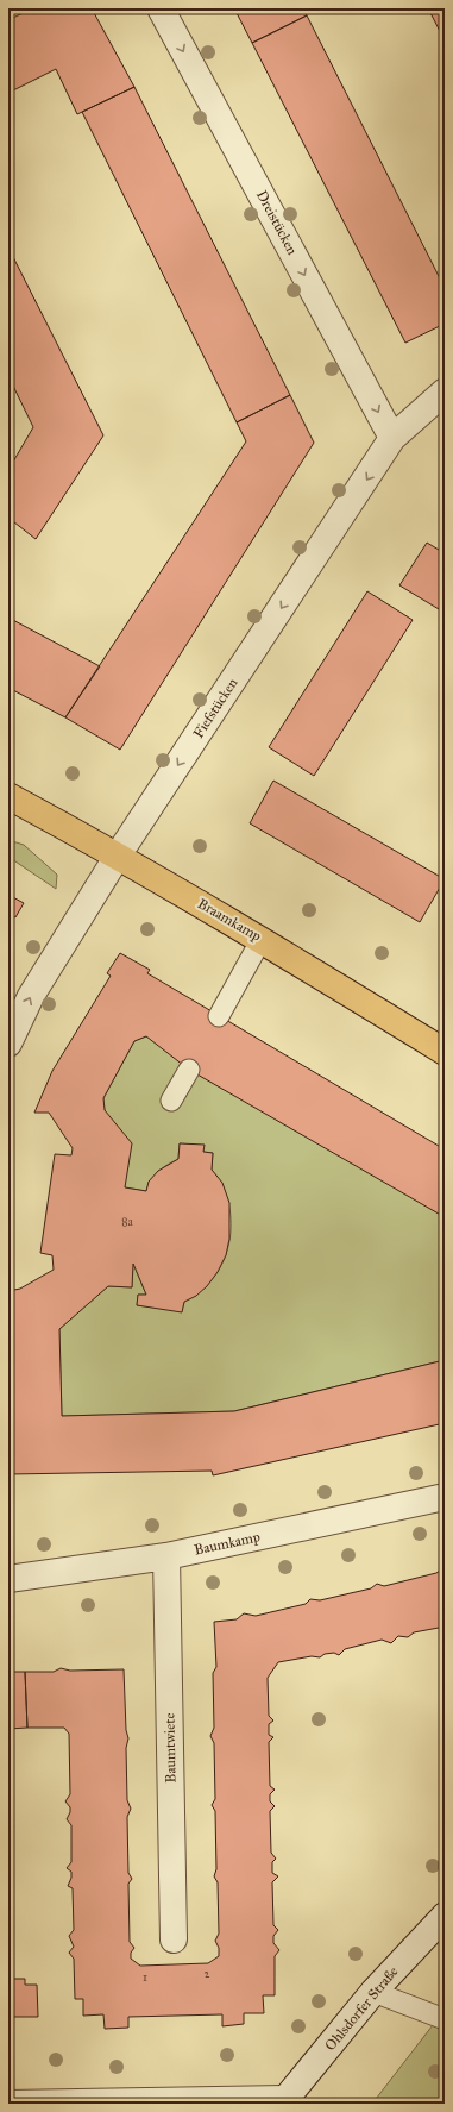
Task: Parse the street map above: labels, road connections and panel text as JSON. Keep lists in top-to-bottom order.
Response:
{
  "streets": {
    "main road": ["Braamkamp"],
    "street": [
      "Dreistücken",
      "Fiefstücken",
      "Baumkamp",
      "Baumtwiete",
      "Ohlsdorfer Straße"
    ]
  },
  "crossings": [
    ["Dreistücken", "Fiefstücken"],
    ["Fiefstücken", "Braamkamp"],
    ["Baumkamp", "Baumtwiete"]
  ],
  "one_way": ["Dreistücken"],
  "house_numbers": ["8a", "2", "1"]
}
